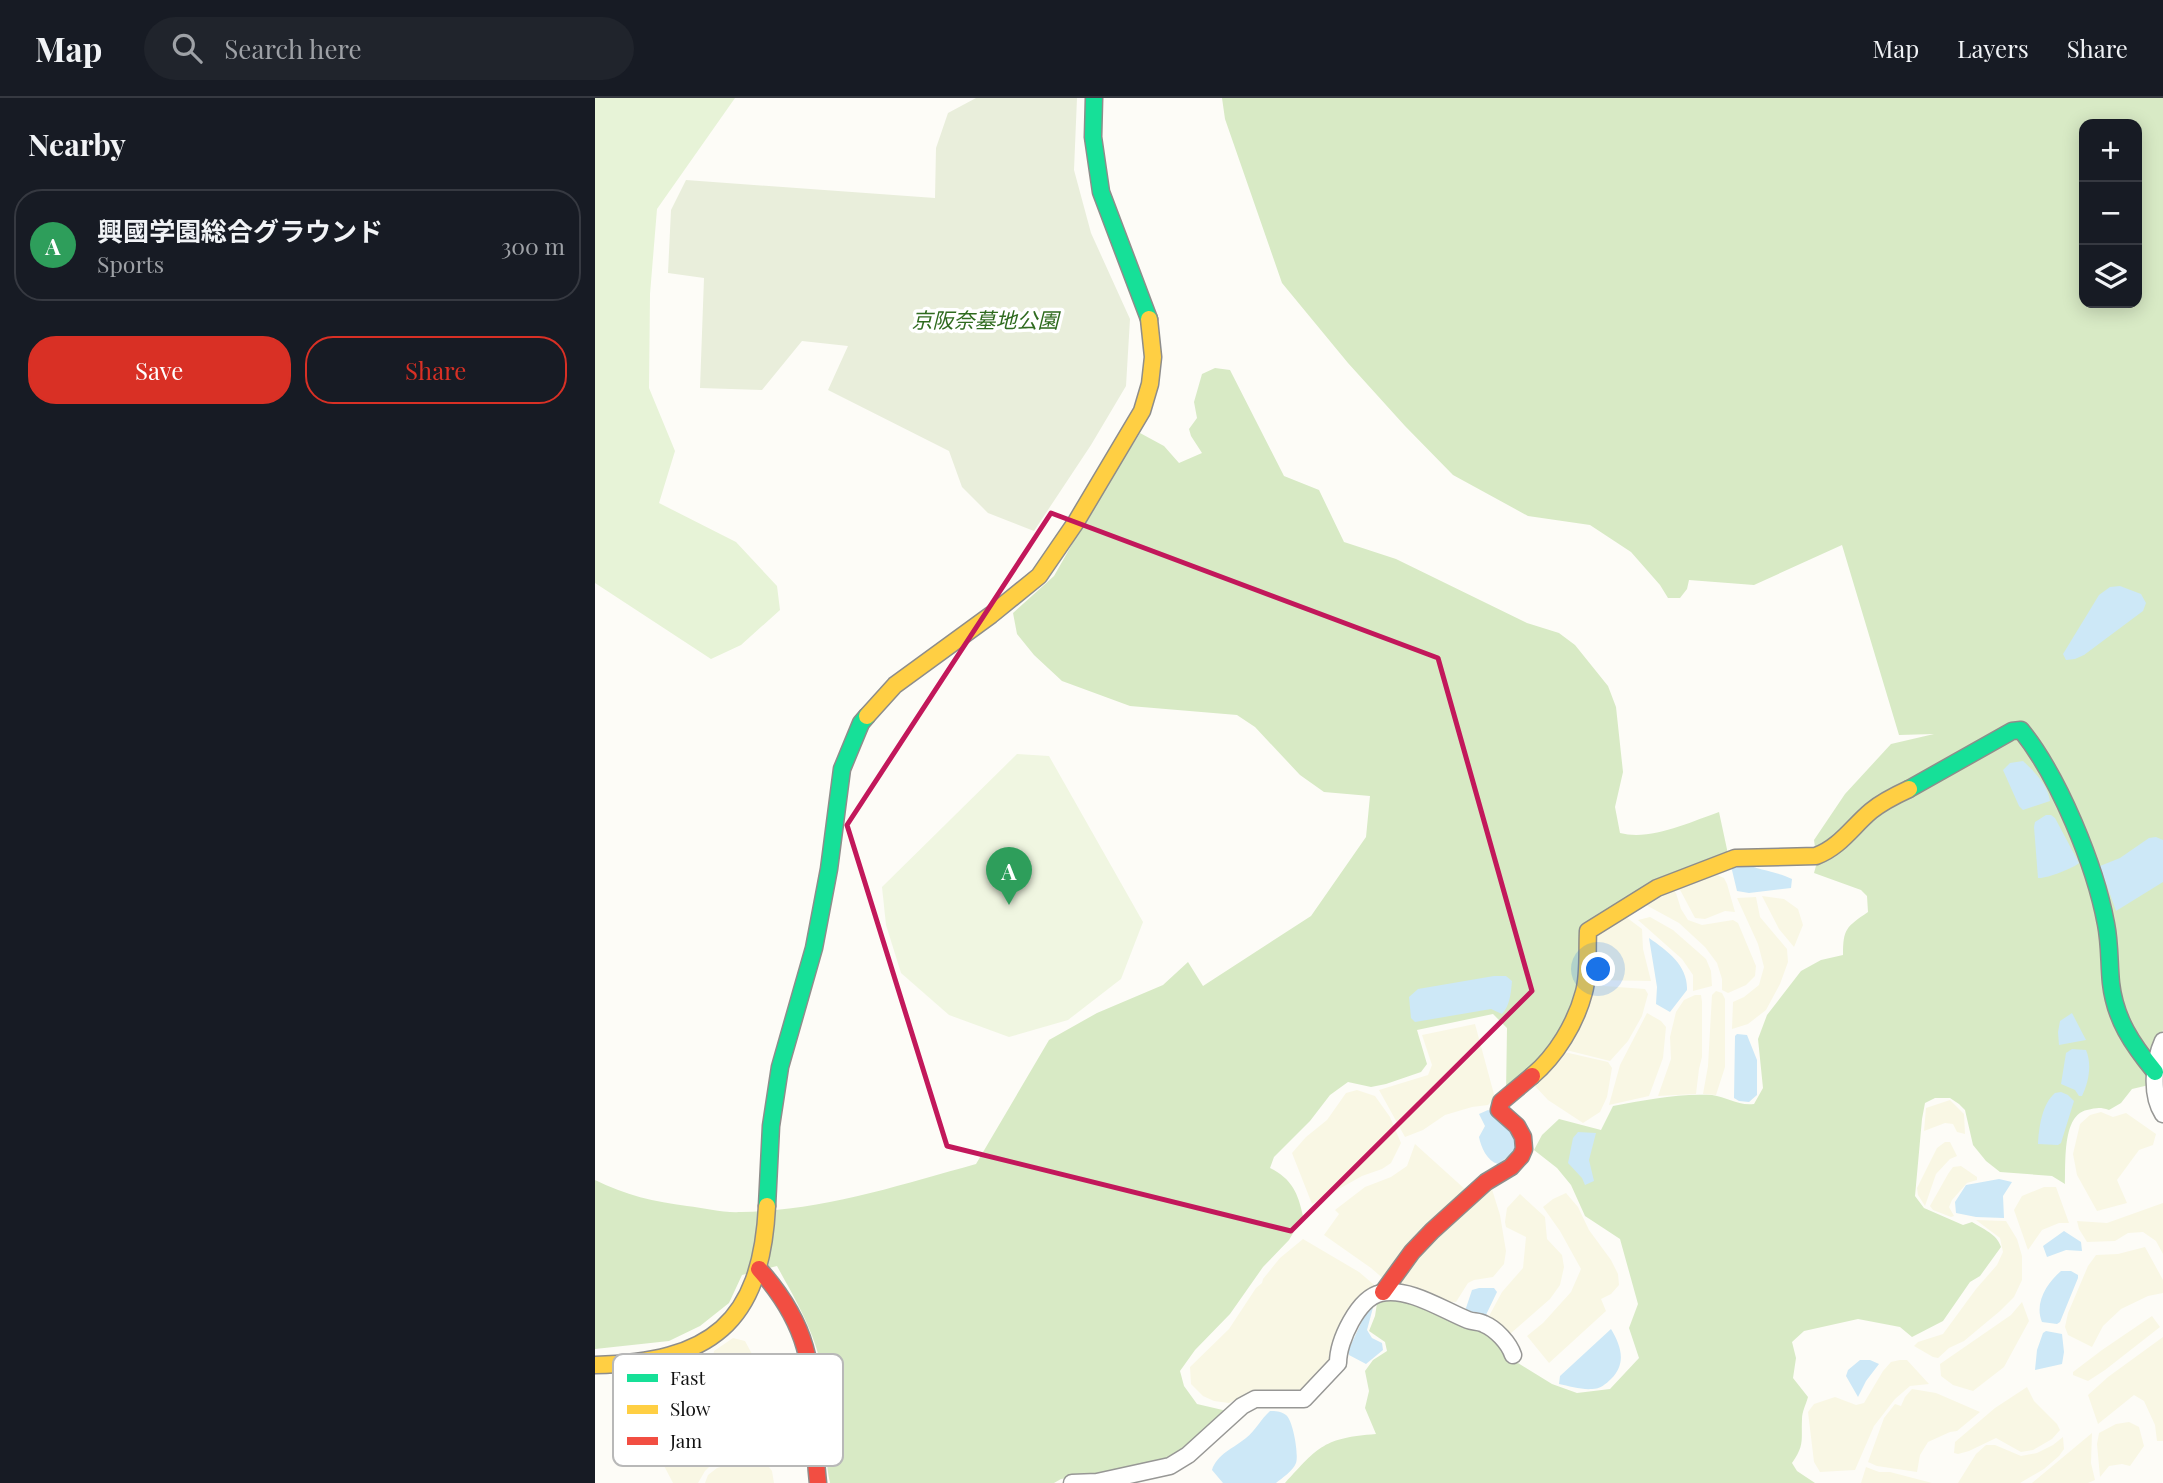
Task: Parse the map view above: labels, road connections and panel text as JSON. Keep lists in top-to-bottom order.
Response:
{
  "parks": ["京阪奈墓地公園"],
  "legend": ["Fast", "Slow", "Jam"],
  "page": {
    "header": "Map",
    "search": "Search here",
    "nav": ["Map", "Layers", "Share"],
    "heading": "Nearby",
    "map_buttons": ["+", "−"],
    "list": [
      {
        "mark": "A",
        "name": "興國学園総合グラウンド",
        "note": "Sports",
        "value": "300 m"
      }
    ],
    "buttons": ["Save", "Share"],
    "pins": "A"
  }
}
